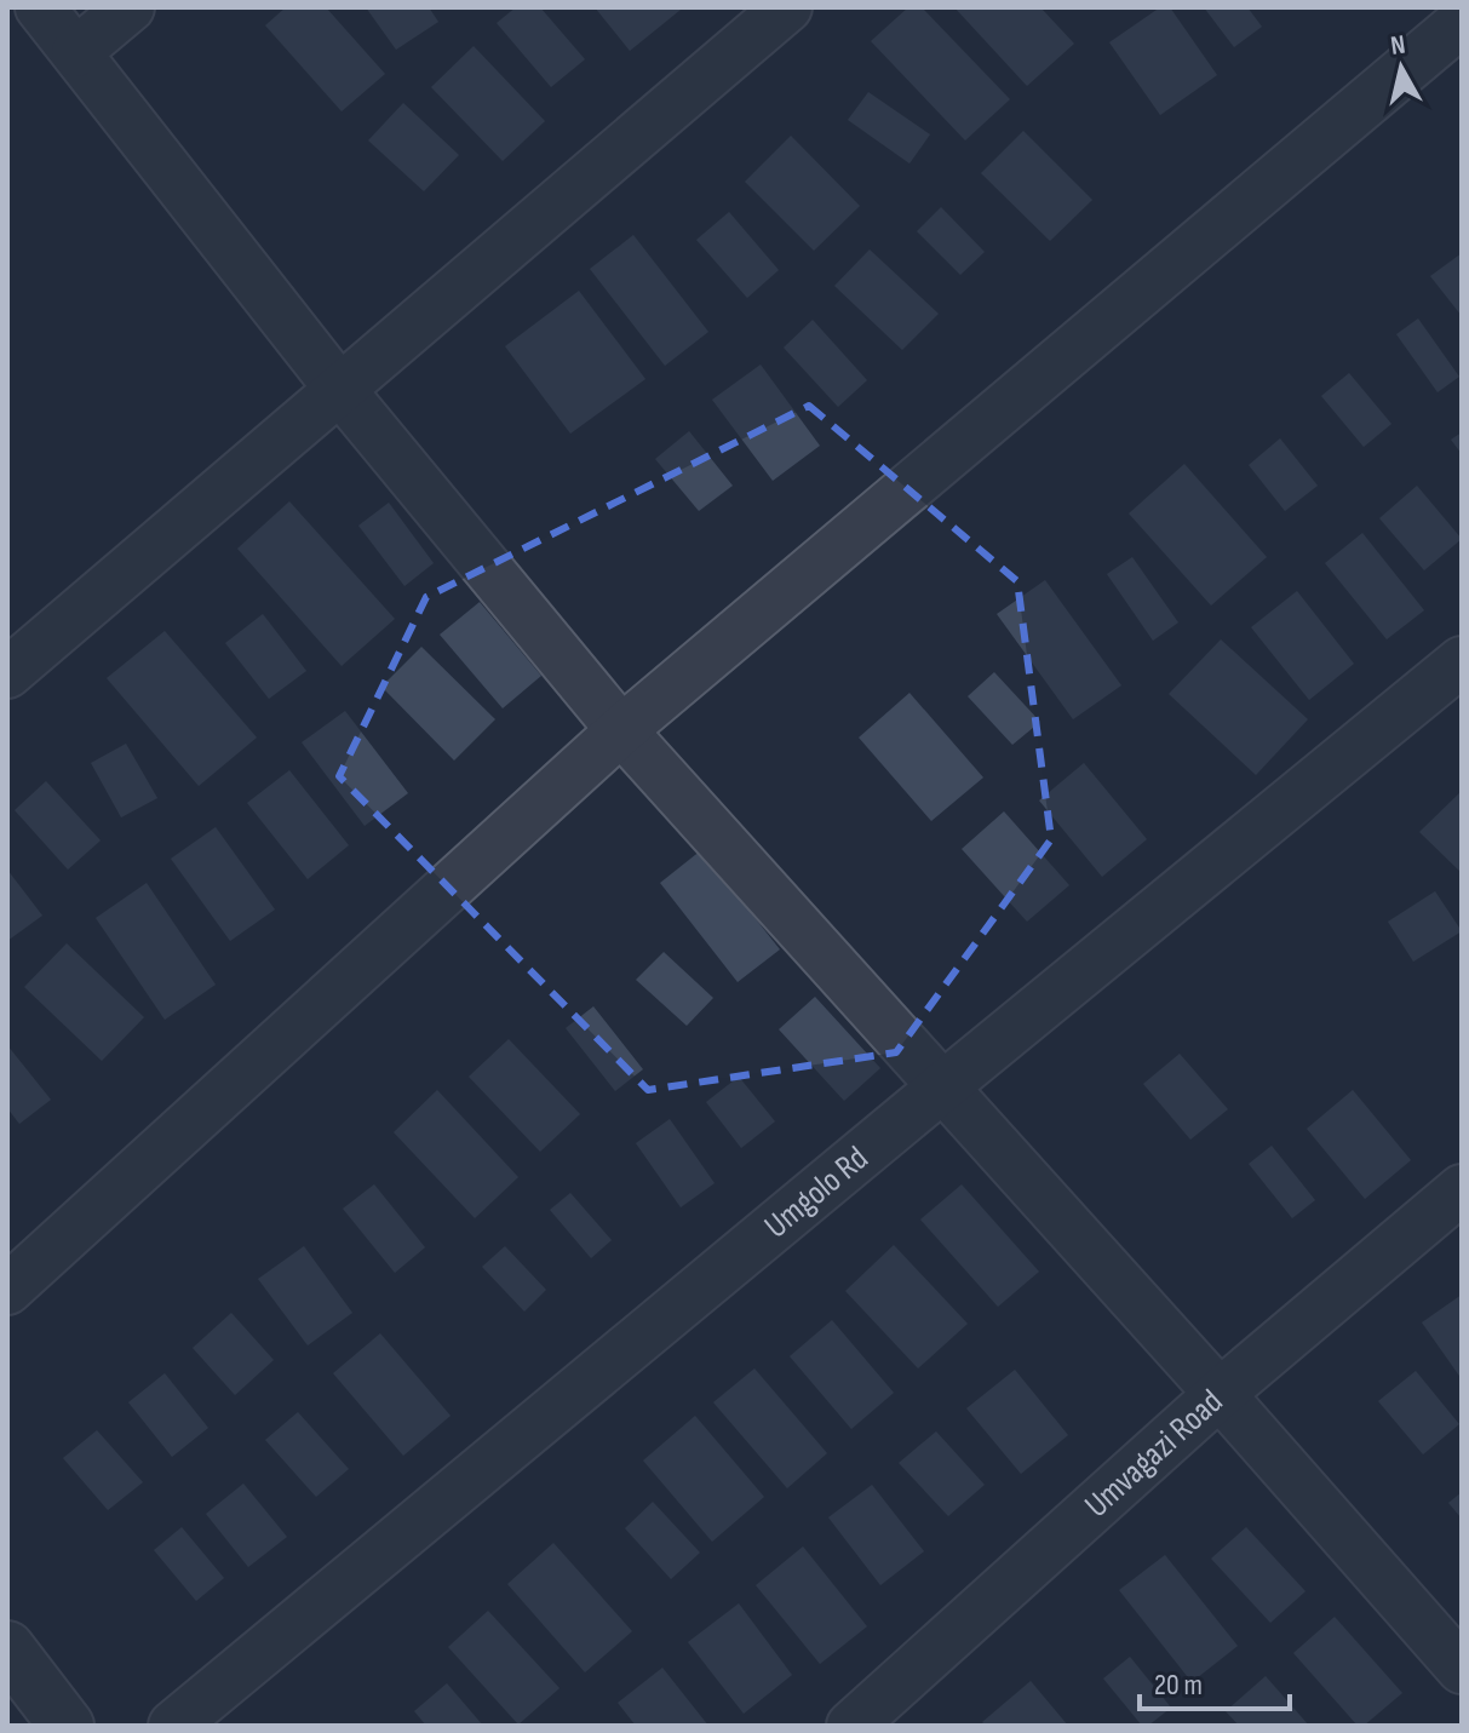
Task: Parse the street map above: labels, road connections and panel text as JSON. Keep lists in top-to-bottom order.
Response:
{
  "streets": {
    "street": ["Umgolo Rd", "Umvagazi Road"]
  },
  "scale_bar": "20 m",
  "north": "top"
}
